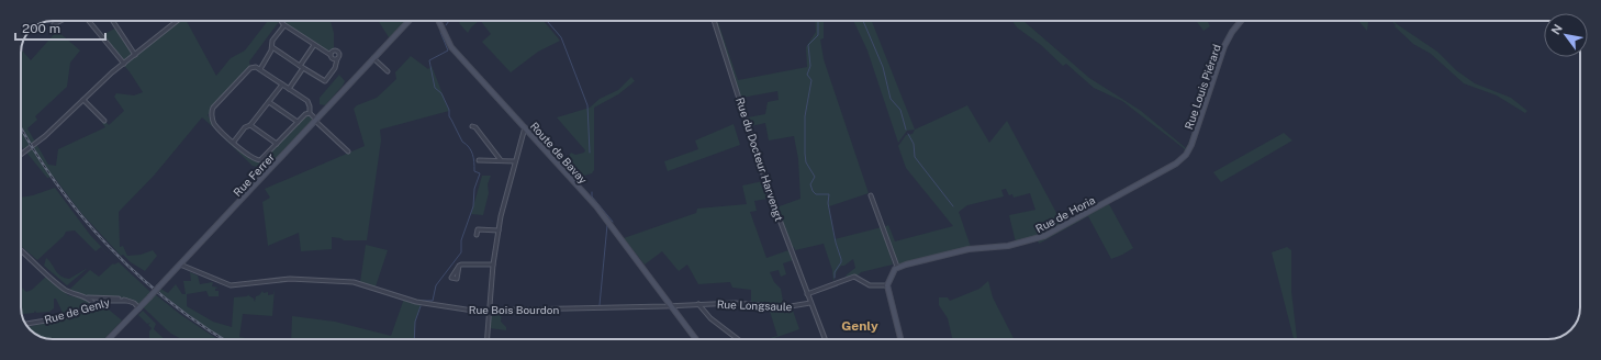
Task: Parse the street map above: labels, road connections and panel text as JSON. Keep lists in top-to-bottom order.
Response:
{
  "streets": {
    "main road": [
      "Rue Louis Piérard",
      "Route de Bavay",
      "Rue Ferrer",
      "Rue de Horia"
    ],
    "street": [
      "Rue du Docteur Harvengt",
      "Rue Longsaule",
      "Rue Bois Bourdon",
      "Rue de Genly"
    ]
  },
  "crossings": [
    ["Rue Louis Piérard", "Rue de Horia"],
    ["Route de Bavay", "Rue Longsaule"],
    ["Route de Bavay", "Rue Bois Bourdon"],
    ["Rue du Docteur Harvengt", "Rue Longsaule"],
    ["Rue Ferrer", "Rue Bois Bourdon"],
    ["Rue Longsaule", "Rue Bois Bourdon"]
  ],
  "districts": ["Genly"],
  "scale_bar": "200 m",
  "north": "top left"
}
